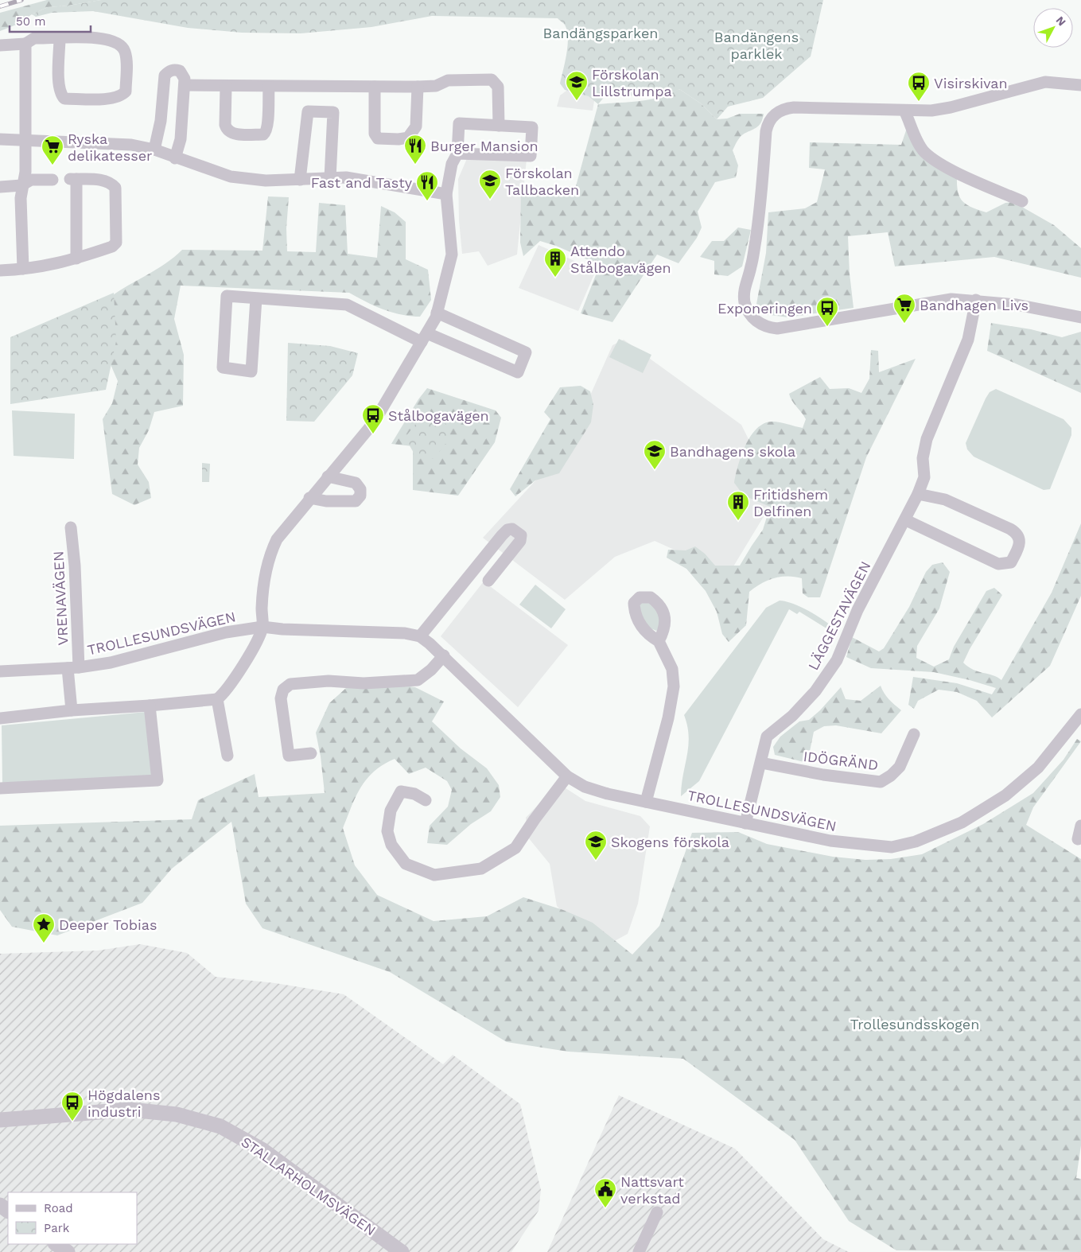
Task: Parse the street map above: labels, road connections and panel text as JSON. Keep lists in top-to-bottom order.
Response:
{
  "streets": {
    "street": [
      "VRENAVÄGEN",
      "LÄGGESTAVÄGEN",
      "TROLLESUNDSVÄGEN",
      "IDÖGRÄND",
      "STALLARHOLMSVÄGEN"
    ]
  },
  "crossings": [
    ["VRENAVÄGEN", "TROLLESUNDSVÄGEN"],
    ["LÄGGESTAVÄGEN", "TROLLESUNDSVÄGEN"],
    ["LÄGGESTAVÄGEN", "IDÖGRÄND"]
  ],
  "parks": ["Bandängsparken", "Bandängens parklek", "Trollesundsskogen"],
  "places": {
    "school or university": [
      "Förskolan Lillstrumpa",
      "Förskolan Tallbacken",
      "Bandhagens skola",
      "Skogens förskola"
    ],
    "bus stop": [
      "Visirskivan",
      "Exponeringen",
      "Stålbogavägen",
      "Högdalens industri"
    ],
    "restaurant": ["Burger Mansion", "Fast and Tasty"],
    "supermarket": ["Ryska delikatesser", "Bandhagen Livs"],
    "building": ["Attendo Stålbogavägen", "Fritidshem Delfinen"],
    "place": ["Deeper Tobias"],
    "public building": ["Nattsvart verkstad"]
  },
  "legend": ["Road", "Park"],
  "scale_bar": "50 m",
  "north": "top right"
}
